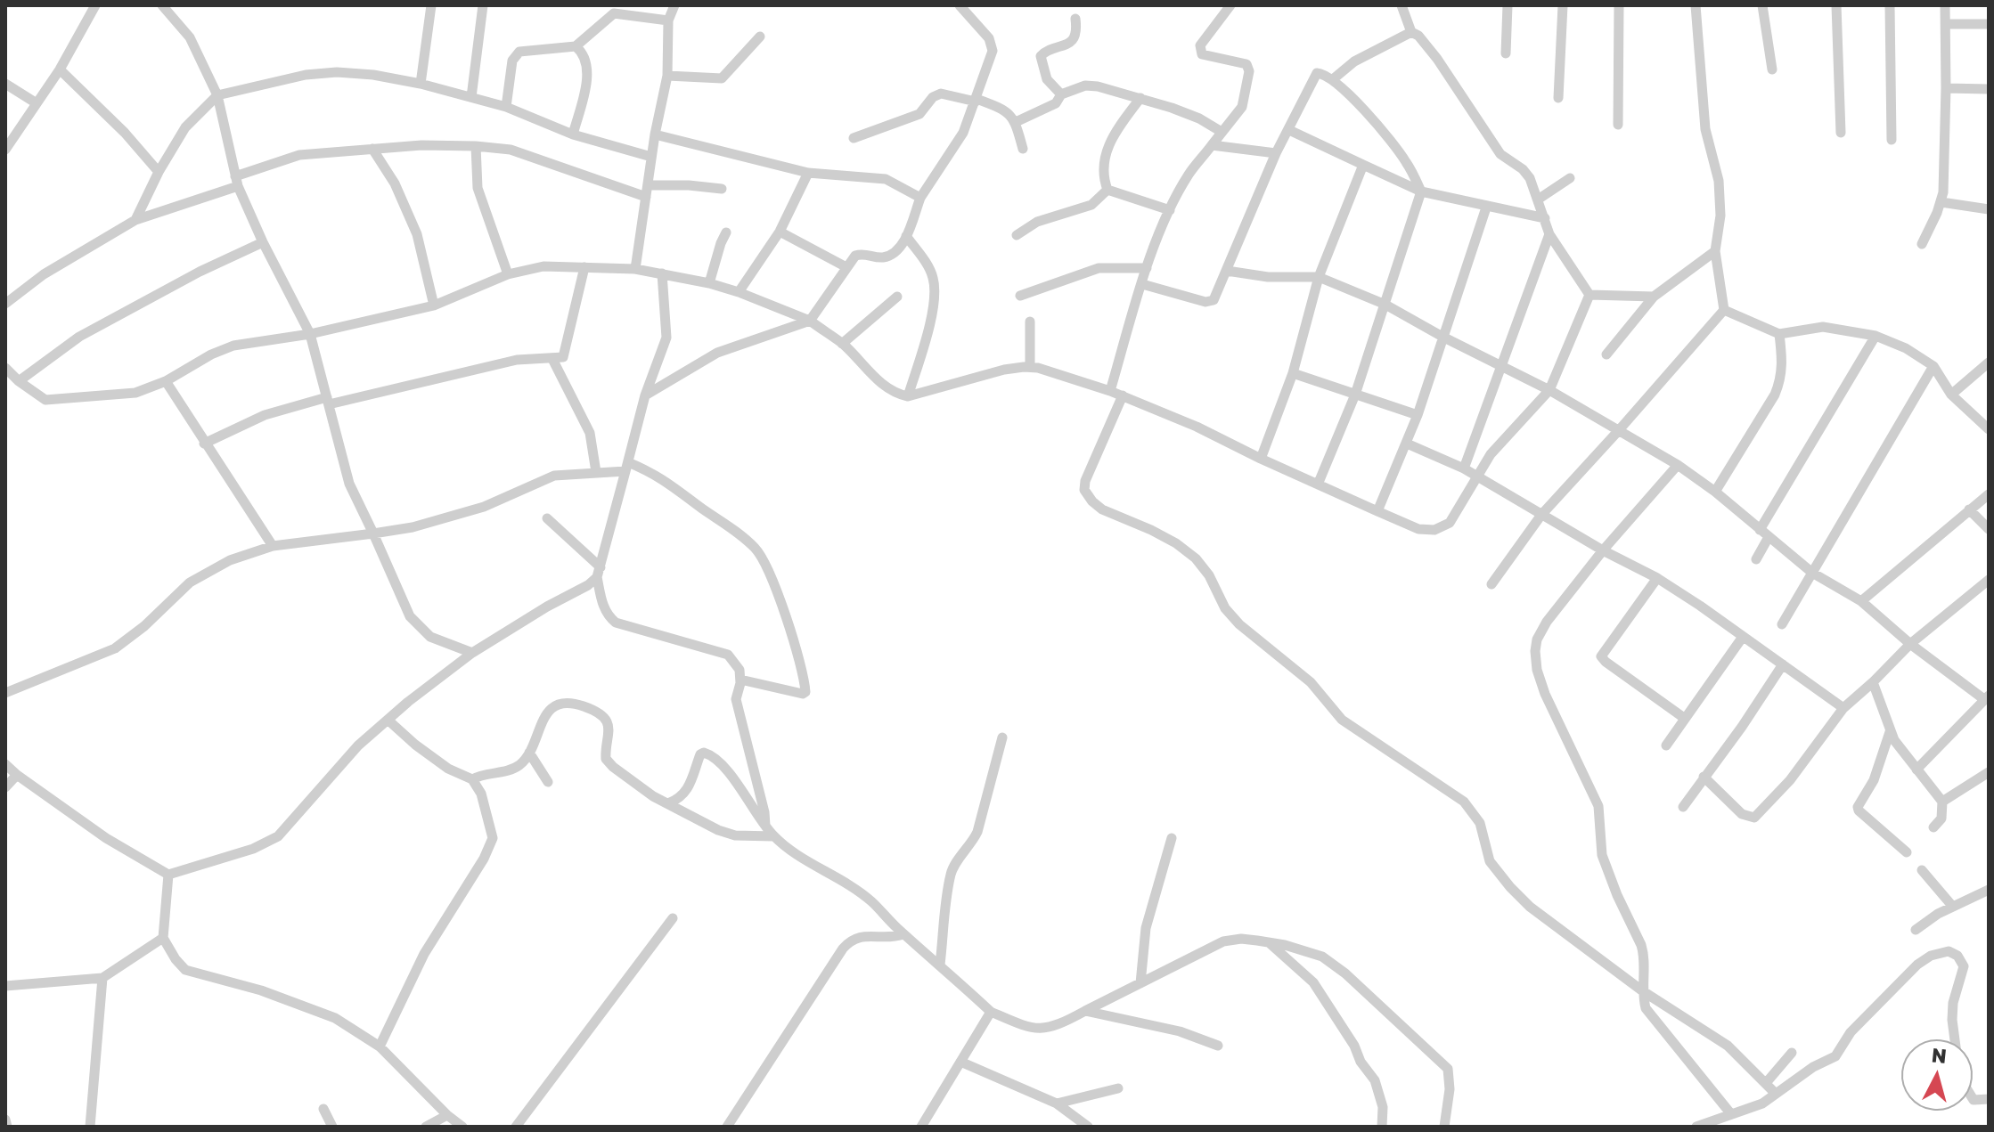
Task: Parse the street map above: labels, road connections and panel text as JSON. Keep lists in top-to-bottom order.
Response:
{
  "north": "top"
}
